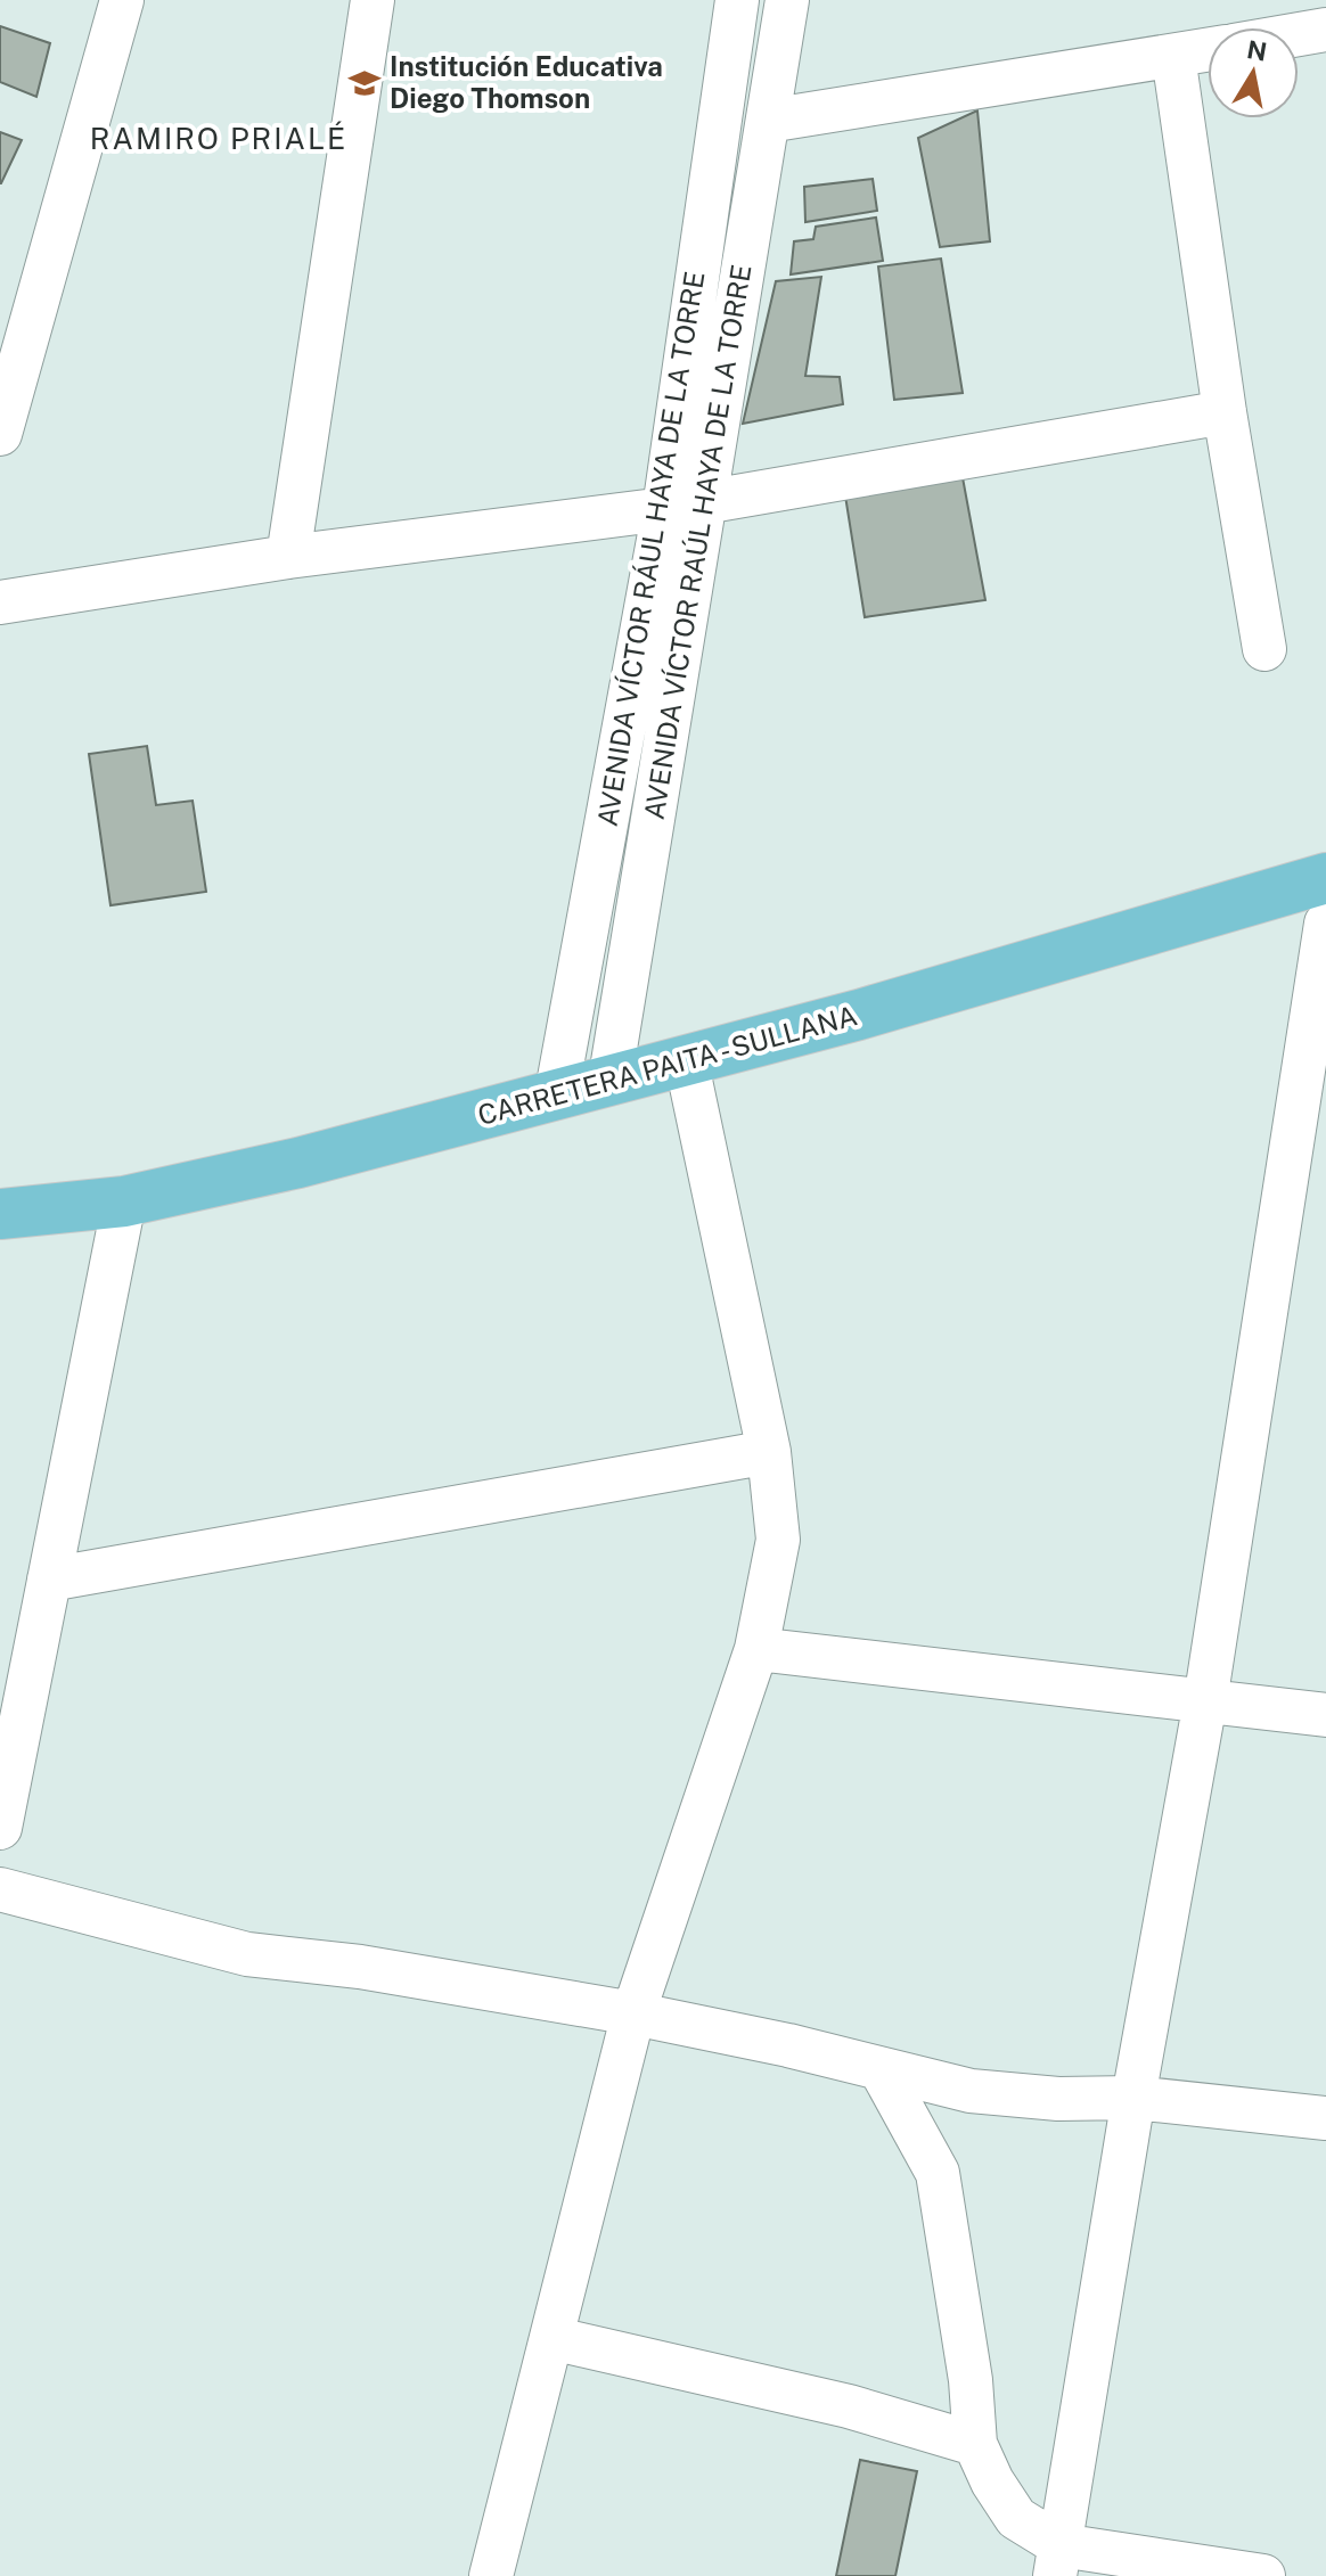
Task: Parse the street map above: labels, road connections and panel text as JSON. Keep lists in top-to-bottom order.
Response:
{
  "streets": {
    "main road": ["CARRETERA PAITA - SULLANA"],
    "street": ["AVENIDA VÍCTOR RAÚL HAYA DE LA TORRE", "AVENIDA VÍCTOR RÁUL HAYA DE LA TORRE"]
  },
  "crossings": [
    ["AVENIDA VÍCTOR RAÚL HAYA DE LA TORRE", "AVENIDA VÍCTOR RÁUL HAYA DE LA TORRE"],
    ["AVENIDA VÍCTOR RAÚL HAYA DE LA TORRE", "CARRETERA PAITA - SULLANA"],
    ["AVENIDA VÍCTOR RÁUL HAYA DE LA TORRE", "CARRETERA PAITA - SULLANA"]
  ],
  "districts": ["RAMIRO PRIALÉ"],
  "places": {
    "school or university": ["Institución Educativa Diego Thomson"]
  },
  "north": "top"
}
